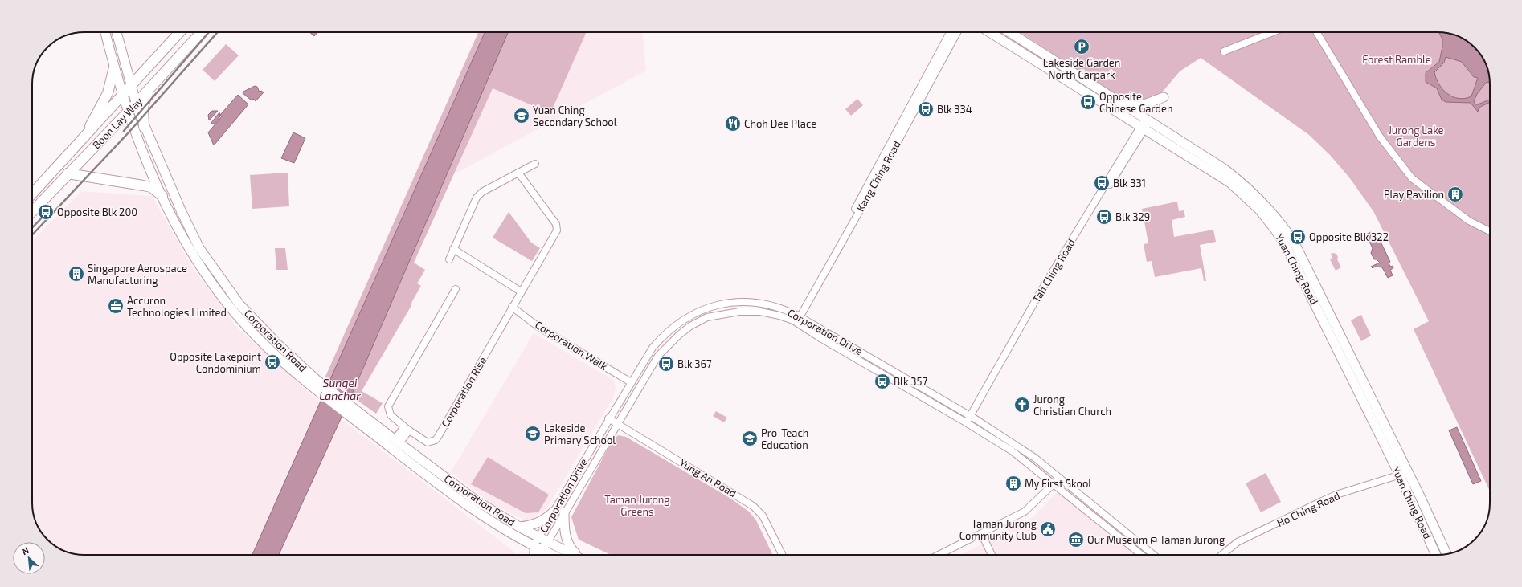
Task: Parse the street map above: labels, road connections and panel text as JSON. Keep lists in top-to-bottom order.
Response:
{
  "streets": {
    "main road": ["Boon Lay Way", "Yuan Ching Road", "Corporation Road"],
    "street": [
      "Kang Ching Road",
      "Tah Ching Road",
      "Corporation Drive",
      "Corporation Walk",
      "Corporation Rise",
      "Yung An Road",
      "Ho Ching Road"
    ]
  },
  "crossings": [
    ["Boon Lay Way", "Corporation Road"],
    ["Kang Ching Road", "Corporation Drive"],
    ["Yuan Ching Road", "Tah Ching Road"],
    ["Yuan Ching Road", "Ho Ching Road"],
    ["Tah Ching Road", "Corporation Drive"],
    ["Corporation Drive", "Corporation Road"],
    ["Corporation Drive", "Corporation Walk"],
    ["Corporation Drive", "Yung An Road"],
    ["Corporation Walk", "Corporation Rise"]
  ],
  "water": ["Sungei Lanchar"],
  "parks": ["Forest Ramble", "Jurong Lake Gardens", "Taman Jurong Greens"],
  "places": {
    "parking": ["Lakeside Garden North Carpark"],
    "bus stop": [
      "Opposite Chinese Garden",
      "Blk 334",
      "Blk 331",
      "Opposite Blk 200",
      "Blk 329",
      "Opposite Blk 322",
      "Opposite Lakepoint Condominium",
      "Blk 367",
      "Blk 357"
    ],
    "school or university": ["Yuan Ching Secondary School", "Lakeside Primary School", "Pro-Teach Education"],
    "restaurant": ["Choh Dee Place"],
    "building": ["Play Pavilion", "Singapore Aerospace Manufacturing", "My First Skool"],
    "office": ["Accuron Technologies Limited"],
    "church": ["Jurong Christian Church"],
    "public building": ["Taman Jurong Community Club"],
    "museum": ["Our Museum @ Taman Jurong"]
  },
  "north": "top left"
}
